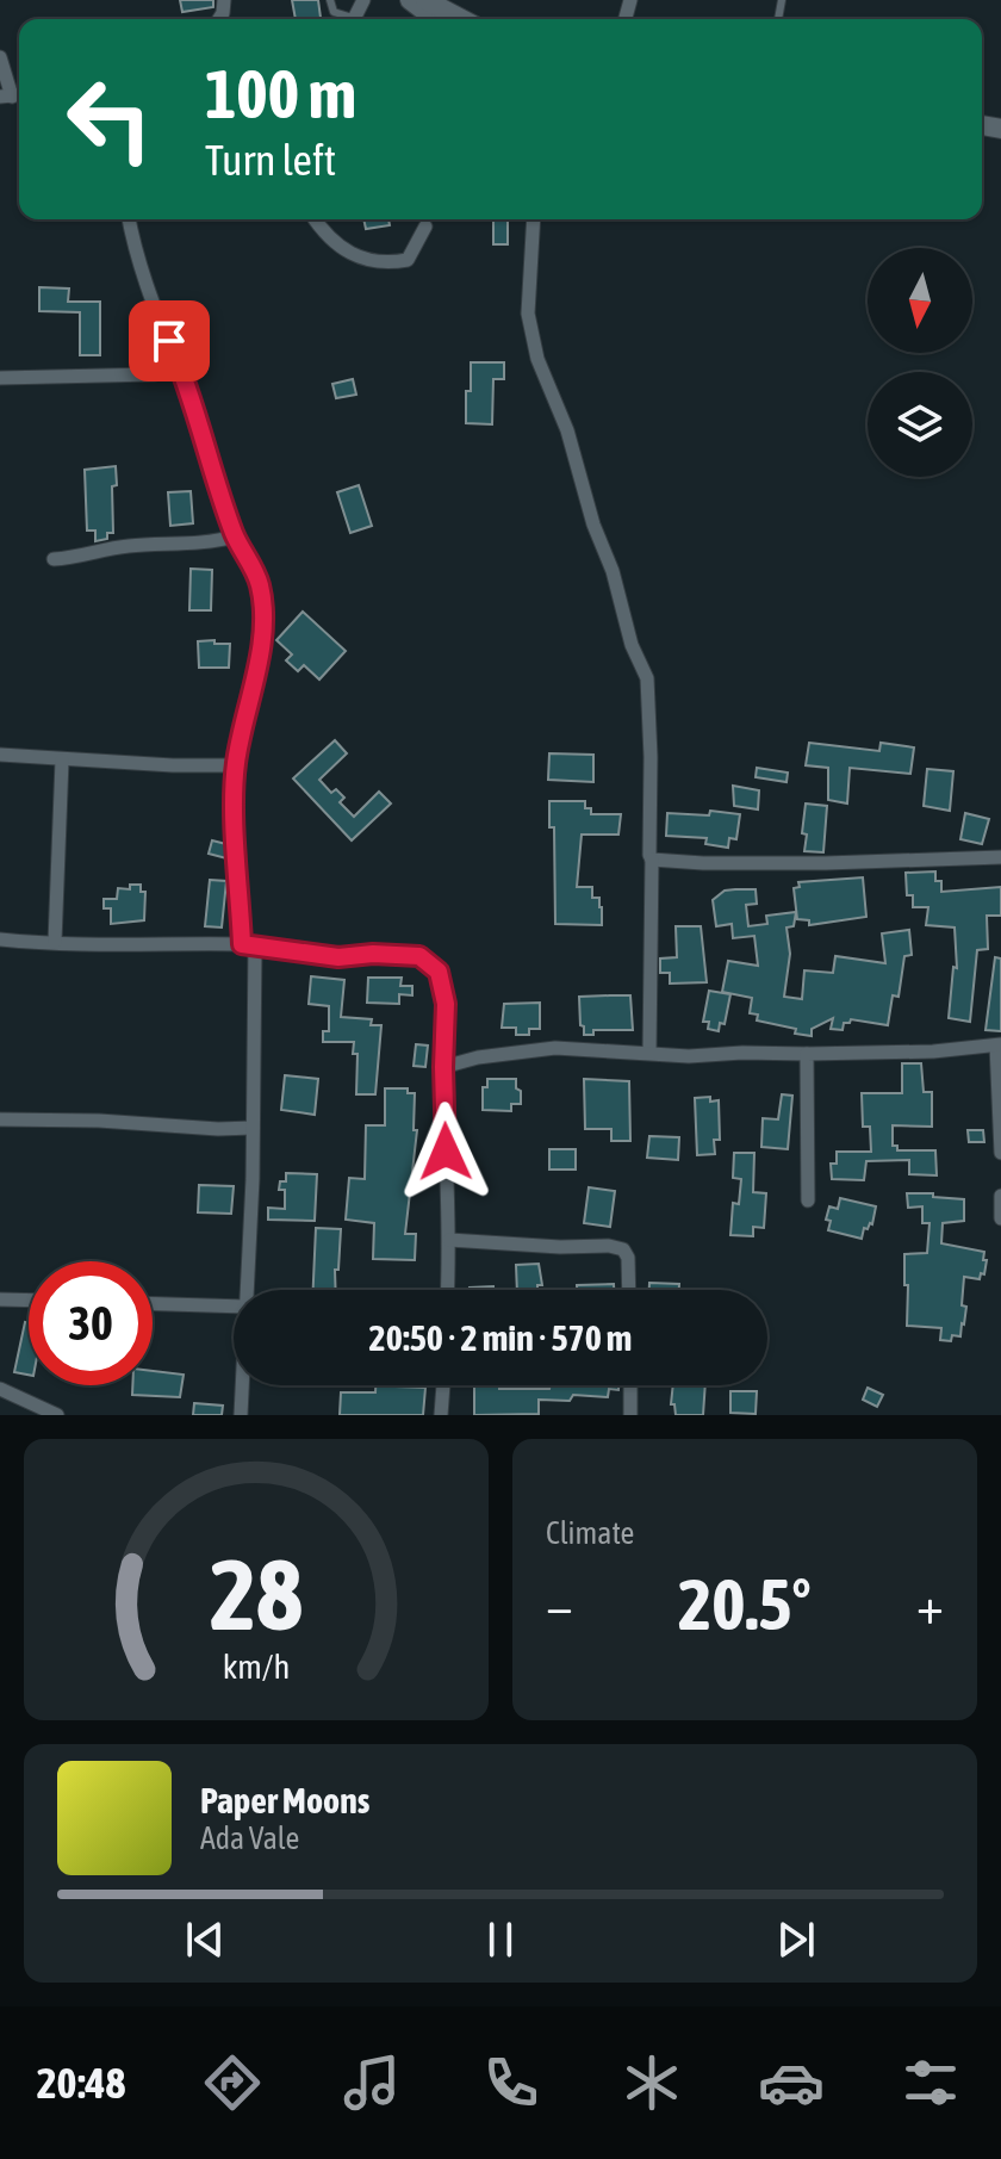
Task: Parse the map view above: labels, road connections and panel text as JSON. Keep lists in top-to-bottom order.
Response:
{
  "north": "bottom",
  "page": {
    "turn": ["100 m", "Turn left"],
    "limit": "30",
    "trip": "20:50 · 2 min · 570 m",
    "tile": "Climate",
    "heat": ["−", "20.5°", "+"],
    "song": ["Paper Moons", "Ada Vale"],
    "tabs": "20:48",
    "gauge": ["28", "km/h"]
  }
}
